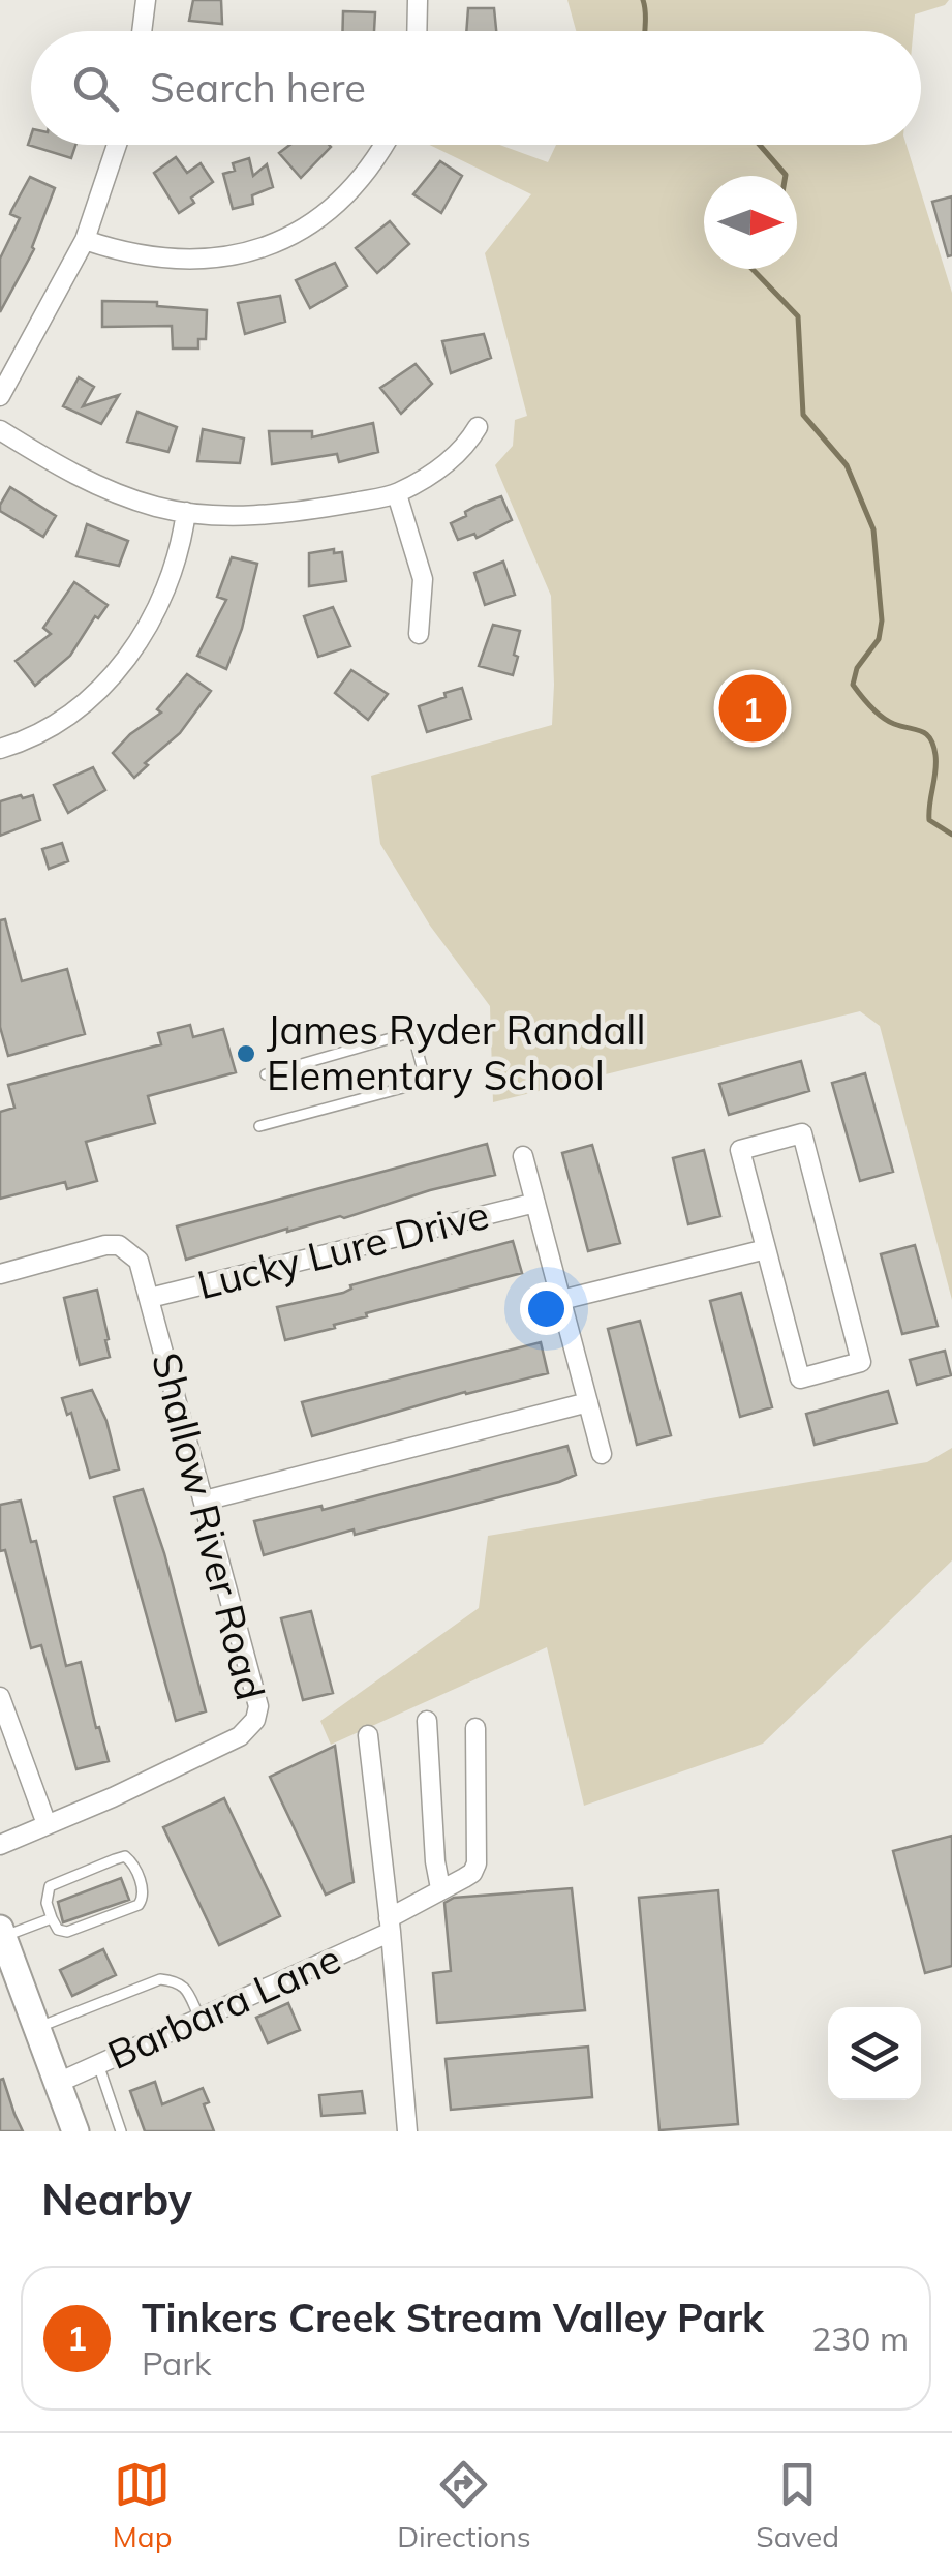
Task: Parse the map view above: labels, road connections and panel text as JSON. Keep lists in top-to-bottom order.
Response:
{
  "streets": {
    "street": ["Lucky Lure Drive", "Shallow River Road", "Barbara Lane"]
  },
  "crossings": [
    ["Lucky Lure Drive", "Shallow River Road"]
  ],
  "places": ["James Ryder Randall Elementary School"],
  "north": "right",
  "page": {
    "search": "Search here",
    "pins": "1",
    "heading": "Nearby",
    "list": [
      {
        "mark": "1",
        "name": "Tinkers Creek Stream Valley Park",
        "note": "Park",
        "value": "230 m"
      }
    ],
    "nav": ["Map", "Directions", "Saved"]
  }
}
